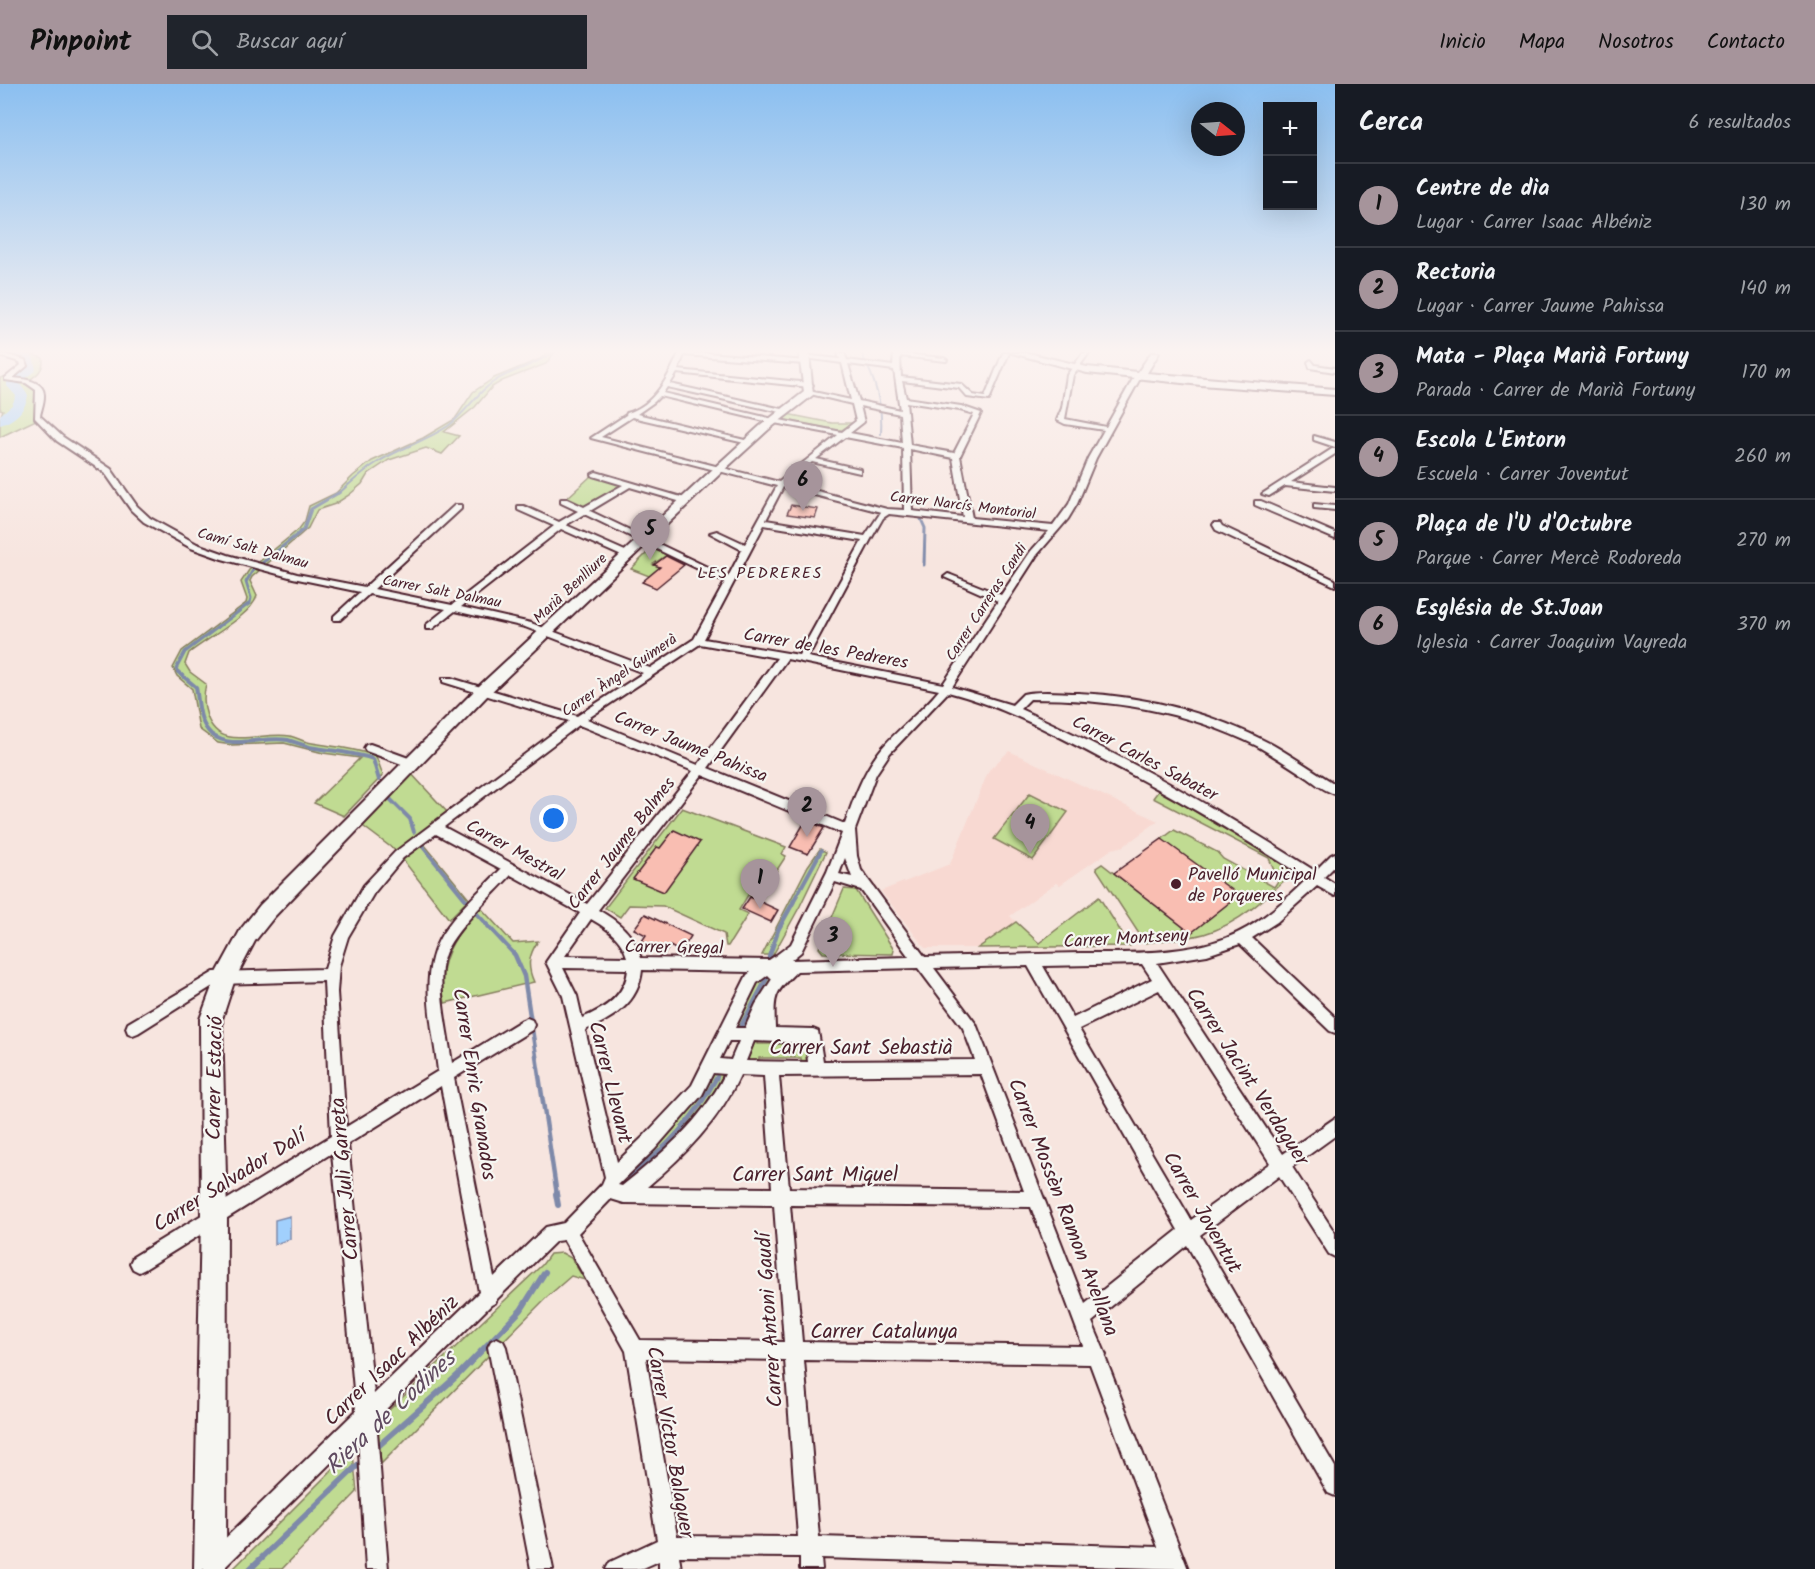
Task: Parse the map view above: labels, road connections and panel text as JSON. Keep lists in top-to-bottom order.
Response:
{
  "streets": {
    "street": [
      "Carrer Narcís Montoriol",
      "Camí Salt Dalmau",
      "Marià Benlliure",
      "Carrer Salt Dalmau",
      "Carrer Carreras Candi",
      "Carrer de les Pedreres",
      "Carrer Àngel Guimerà",
      "Carrer Jaume Pahissa",
      "Carrer Carles Sabater",
      "Carrer Jaume Balmes",
      "Carrer Mestral",
      "Carrer Montseny",
      "Carrer Gregal",
      "Carrer Sant Sebastià",
      "Carrer Jacint Verdaguer",
      "Carrer Estació",
      "Carrer Llevant",
      "Carrer Enric Granados",
      "Carrer Sant Miquel",
      "Carrer Juli Garreta",
      "Carrer Salvador Dalí",
      "Carrer Mossèn Ramon Avellana",
      "Carrer Joventut",
      "Carrer Antoni Gaudí",
      "Carrer Catalunya",
      "Carrer Isaac Albéniz",
      "Carrer Víctor Balaguer"
    ]
  },
  "crossings": [
    ["Carrer Narcís Montoriol", "Marià Benlliure"],
    ["Carrer Narcís Montoriol", "Carrer Carreras Candi"],
    ["Carrer Narcís Montoriol", "Carrer Àngel Guimerà"],
    ["Camí Salt Dalmau", "Carrer Salt Dalmau"],
    ["Marià Benlliure", "Carrer Salt Dalmau"],
    ["Marià Benlliure", "Carrer Jaume Pahissa"],
    ["Marià Benlliure", "Carrer Estació"],
    ["Carrer Salt Dalmau", "Carrer Àngel Guimerà"],
    ["Carrer Carreras Candi", "Carrer de les Pedreres"],
    ["Carrer Carreras Candi", "Carrer Carles Sabater"],
    ["Carrer de les Pedreres", "Carrer Àngel Guimerà"],
    ["Carrer de les Pedreres", "Carrer Carles Sabater"],
    ["Carrer de les Pedreres", "Carrer Jaume Balmes"],
    ["Carrer Àngel Guimerà", "Carrer Jaume Pahissa"],
    ["Carrer Àngel Guimerà", "Carrer Mestral"],
    ["Carrer Àngel Guimerà", "Carrer Juli Garreta"],
    ["Carrer Jaume Pahissa", "Carrer Jaume Balmes"],
    ["Carrer Jaume Pahissa", "Carrer Estació"],
    ["Carrer Jaume Pahissa", "Carrer Mossèn Ramon Avellana"],
    ["Carrer Carles Sabater", "Carrer Montseny"],
    ["Carrer Jaume Balmes", "Carrer Mestral"],
    ["Carrer Jaume Balmes", "Carrer Gregal"],
    ["Carrer Jaume Balmes", "Carrer Llevant"],
    ["Carrer Mestral", "Carrer Gregal"],
    ["Carrer Mestral", "Carrer Enric Granados"],
    ["Carrer Mestral", "Carrer Juli Garreta"],
    ["Carrer Montseny", "Carrer Jacint Verdaguer"],
    ["Carrer Montseny", "Carrer Mossèn Ramon Avellana"],
    ["Carrer Montseny", "Carrer Joventut"],
    ["Carrer Montseny", "Carrer Isaac Albéniz"],
    ["Carrer Gregal", "Carrer Llevant"],
    ["Carrer Gregal", "Carrer Isaac Albéniz"],
    ["Carrer Sant Sebastià", "Carrer Mossèn Ramon Avellana"],
    ["Carrer Sant Sebastià", "Carrer Antoni Gaudí"],
    ["Carrer Sant Sebastià", "Carrer Isaac Albéniz"],
    ["Carrer Estació", "Carrer Salvador Dalí"],
    ["Carrer Estació", "Carrer Isaac Albéniz"],
    ["Carrer Llevant", "Carrer Sant Miquel"],
    ["Carrer Llevant", "Carrer Isaac Albéniz"],
    ["Carrer Enric Granados", "Carrer Salvador Dalí"],
    ["Carrer Enric Granados", "Carrer Isaac Albéniz"],
    ["Carrer Sant Miquel", "Carrer Mossèn Ramon Avellana"],
    ["Carrer Sant Miquel", "Carrer Antoni Gaudí"],
    ["Carrer Sant Miquel", "Carrer Isaac Albéniz"],
    ["Carrer Juli Garreta", "Carrer Salvador Dalí"],
    ["Carrer Juli Garreta", "Carrer Isaac Albéniz"],
    ["Carrer Mossèn Ramon Avellana", "Carrer Catalunya"],
    ["Carrer Antoni Gaudí", "Carrer Catalunya"],
    ["Carrer Catalunya", "Carrer Víctor Balaguer"],
    ["Carrer Isaac Albéniz", "Carrer Víctor Balaguer"]
  ],
  "districts": ["LES PEDRERES"],
  "water": ["Riera de Codines"],
  "places": ["Pavelló Municipal de Porqueres"],
  "north": "right",
  "page": {
    "header": "Pinpoint",
    "search": "Buscar aquí",
    "nav": [
      "Inicio",
      "Mapa",
      "Nosotros",
      "Contacto"
    ],
    "heading": ["Cerca", "6 resultados"],
    "map_buttons": ["+", "−"],
    "list": [
      {
        "mark": "1",
        "name": "Centre de dia",
        "note": "Lugar · Carrer Isaac Albéniz",
        "value": "130 m"
      },
      {
        "mark": "2",
        "name": "Rectoria",
        "note": "Lugar · Carrer Jaume Pahissa",
        "value": "140 m"
      },
      {
        "mark": "3",
        "name": "Mata - Plaça Marià Fortuny",
        "note": "Parada · Carrer de Marià Fortuny",
        "value": "170 m"
      },
      {
        "mark": "4",
        "name": "Escola L'Entorn",
        "note": "Escuela · Carrer Joventut",
        "value": "260 m"
      },
      {
        "mark": "5",
        "name": "Plaça de l'U d'Octubre",
        "note": "Parque · Carrer Mercè Rodoreda",
        "value": "270 m"
      },
      {
        "mark": "6",
        "name": "Església de St.Joan",
        "note": "Iglesia · Carrer Joaquim Vayreda",
        "value": "370 m"
      }
    ],
    "pins": [
      "6",
      "5",
      "2",
      "4",
      "1",
      "3"
    ]
  }
}
